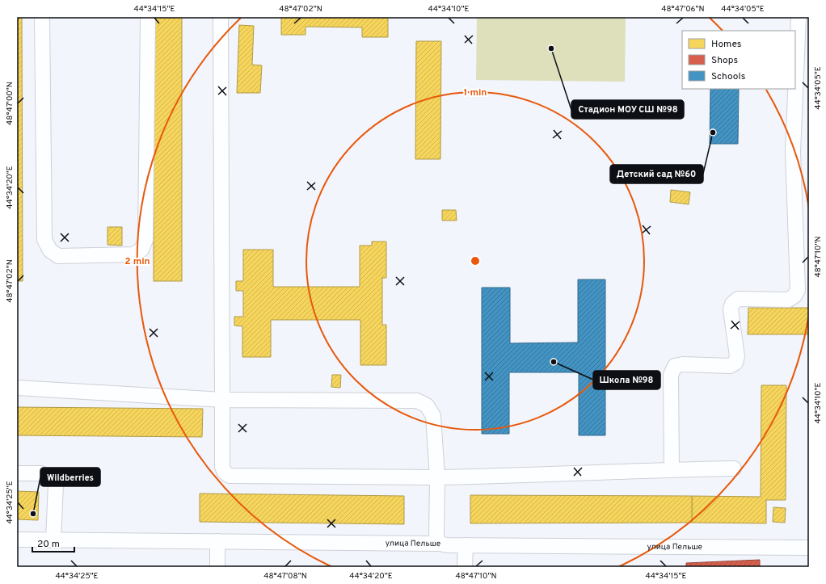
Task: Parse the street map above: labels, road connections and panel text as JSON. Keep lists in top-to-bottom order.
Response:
{
  "streets": {
    "street": ["улица Пельше"]
  },
  "places": [
    "Стадион МОУ СШ №98",
    "Детский сад №60",
    "Школа №98",
    "Wildberries"
  ],
  "legend": ["Homes", "Shops", "Schools"],
  "scale_bar": "20 m",
  "coordinates": [
    "44°34'15\"E",
    "48°47'02\"N",
    "44°34'10\"E",
    "48°47'06\"N",
    "44°34'05\"E",
    "48°47'00\"N",
    "44°34'20\"E",
    "48°47'10\"N",
    "44°34'25\"E",
    "48°47'08\"N"
  ],
  "rings": ["1 min", "2 min"]
}
